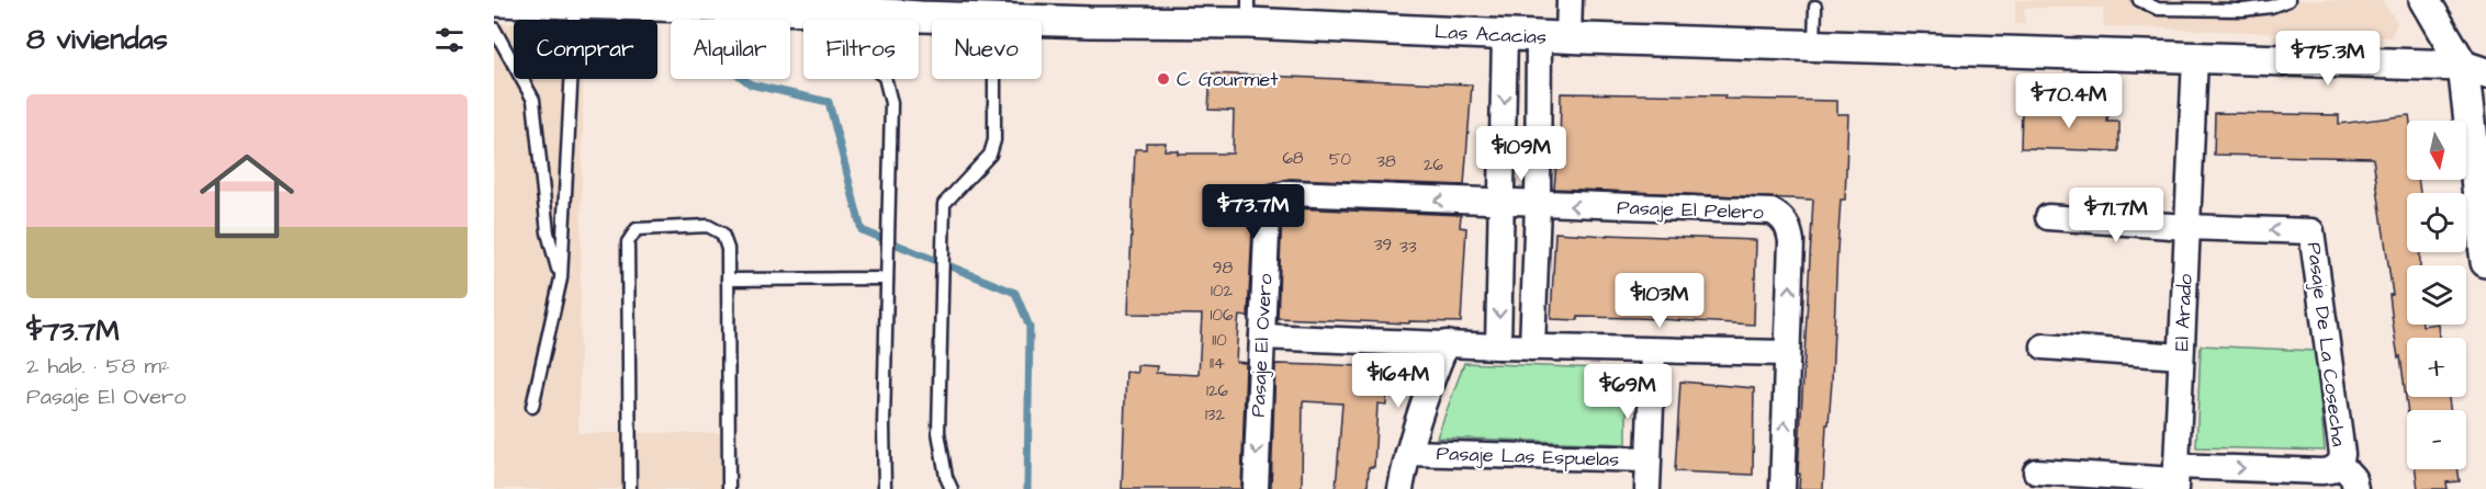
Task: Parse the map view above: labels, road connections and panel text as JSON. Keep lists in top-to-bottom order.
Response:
{
  "streets": {
    "street": [
      "Las Acacias",
      "Pasaje El Pelero",
      "El Arado",
      "Pasaje De La Cosecha",
      "Pasaje El Overo",
      "Pasaje Las Espuelas"
    ]
  },
  "crossings": [
    ["Las Acacias", "El Arado"],
    ["El Arado", "Pasaje De La Cosecha"]
  ],
  "places": ["C Gourmet"],
  "house_numbers": [
    "68",
    "50",
    "38",
    "26",
    "39",
    "33",
    "98",
    "102",
    "106",
    "110",
    "114",
    "126",
    "132"
  ],
  "north": "bottom",
  "page": {
    "heading": "8 viviendas",
    "chip": [
      "Comprar",
      "Alquilar",
      "Filtros",
      "Nuevo"
    ],
    "price": [
      "$75.3M",
      "$70.4M",
      "$109M",
      "$73.7M",
      "$71.7M",
      "$103M",
      "$164M",
      "$69M"
    ],
    "list": [
      {
        "name": "$73.7M",
        "note": "2 hab. · 58 m² · Pasaje El Overo"
      }
    ],
    "map_buttons": ["+", "−"]
  }
}
